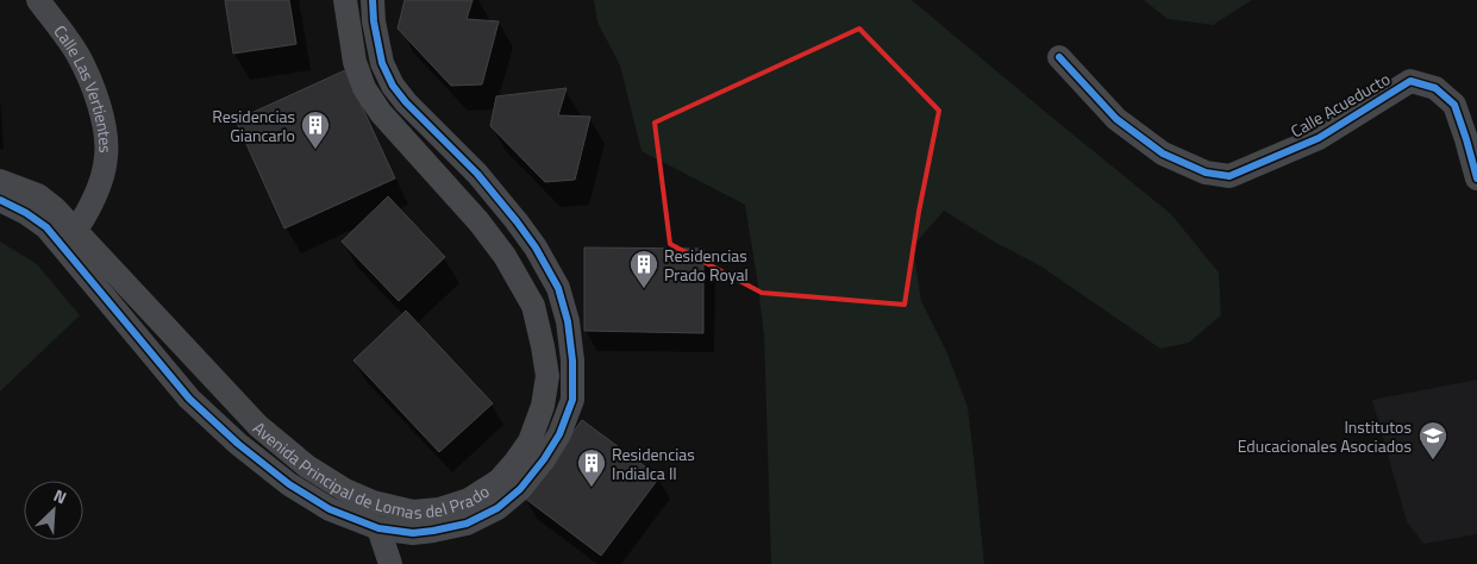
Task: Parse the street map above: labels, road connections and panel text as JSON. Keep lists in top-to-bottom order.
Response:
{
  "streets": {
    "street": ["Calle Las Vertientes", "Calle Acueducto", "Avenida Principal de Lomas del Prado"]
  },
  "crossings": [
    ["Calle Las Vertientes", "Avenida Principal de Lomas del Prado"]
  ],
  "places": {
    "building": ["Residencias Giancarlo", "Residencias Prado Royal", "Residencias Indialca II"],
    "school or university": ["Institutos Educacionales Asociados"]
  },
  "north": "top right"
}
